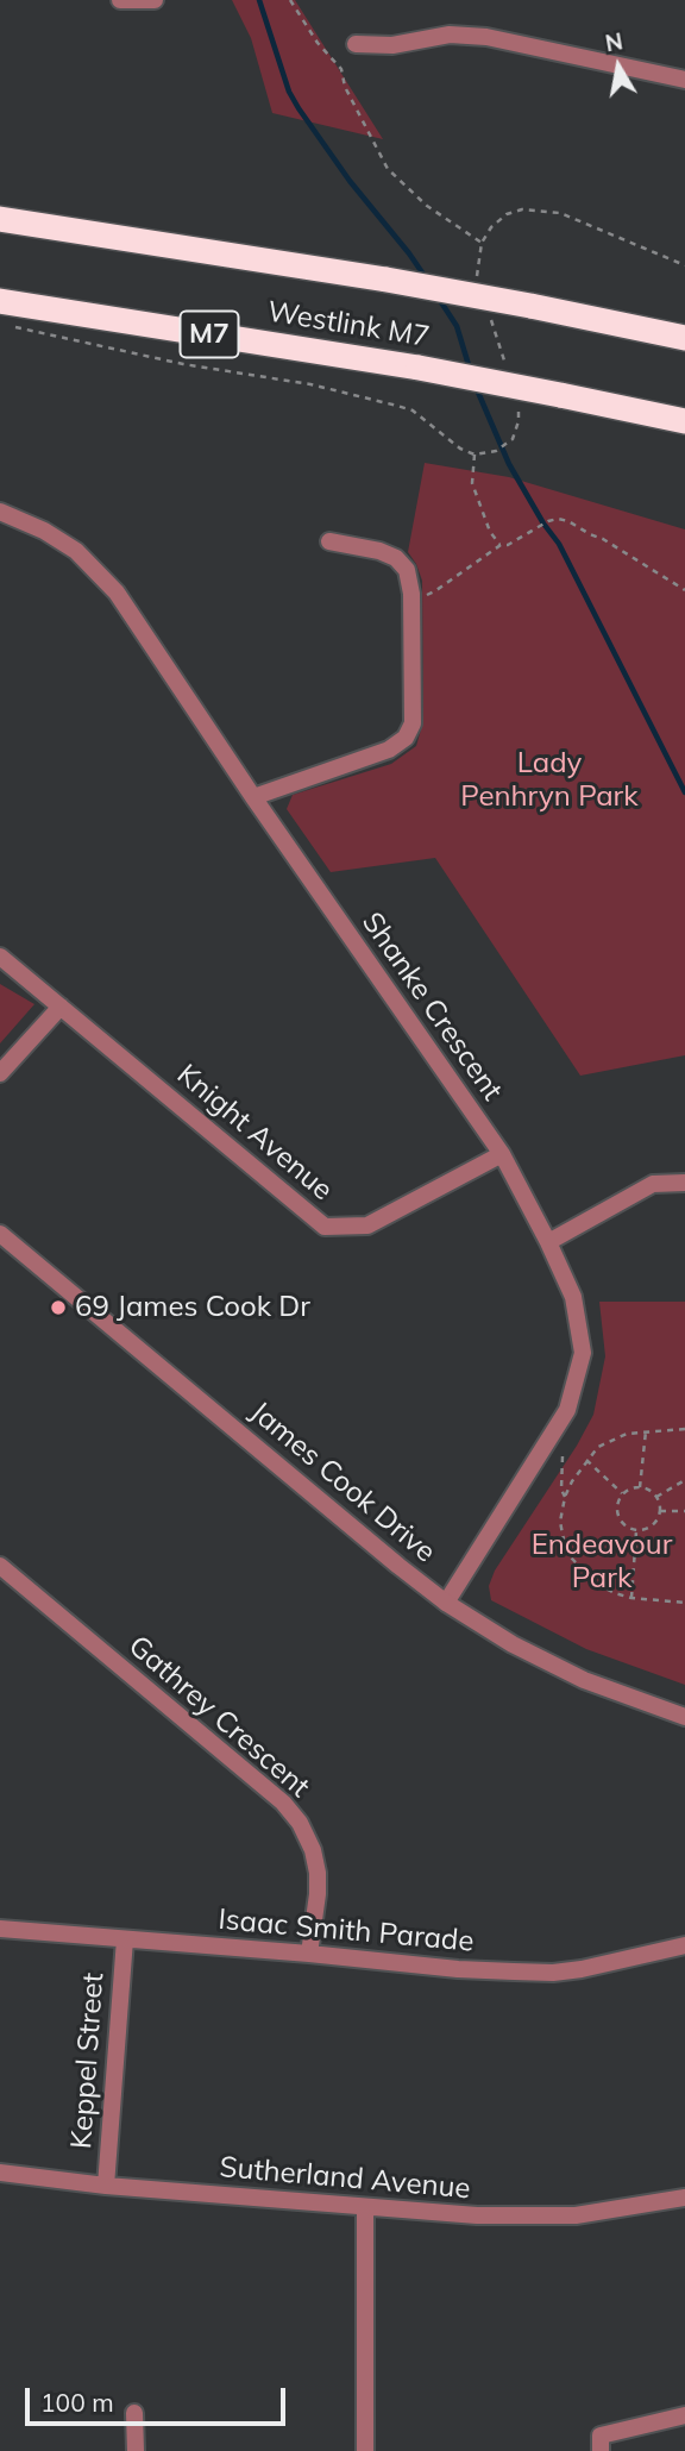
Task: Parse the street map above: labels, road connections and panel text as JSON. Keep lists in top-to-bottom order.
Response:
{
  "streets": {
    "highway": ["Westlink M7", "M7"],
    "street": [
      "Shanke Crescent",
      "Knight Avenue",
      "James Cook Drive",
      "Gathrey Crescent",
      "Isaac Smith Parade",
      "Keppel Street",
      "Sutherland Avenue"
    ]
  },
  "crossings": [
    ["Shanke Crescent", "Knight Avenue"],
    ["Shanke Crescent", "James Cook Drive"],
    ["Gathrey Crescent", "Isaac Smith Parade"],
    ["Isaac Smith Parade", "Keppel Street"],
    ["Keppel Street", "Sutherland Avenue"]
  ],
  "parks": ["Lady Penhryn Park", "Endeavour Park"],
  "places": ["69 James Cook Dr"],
  "scale_bar": "100 m",
  "north": "top"
}
